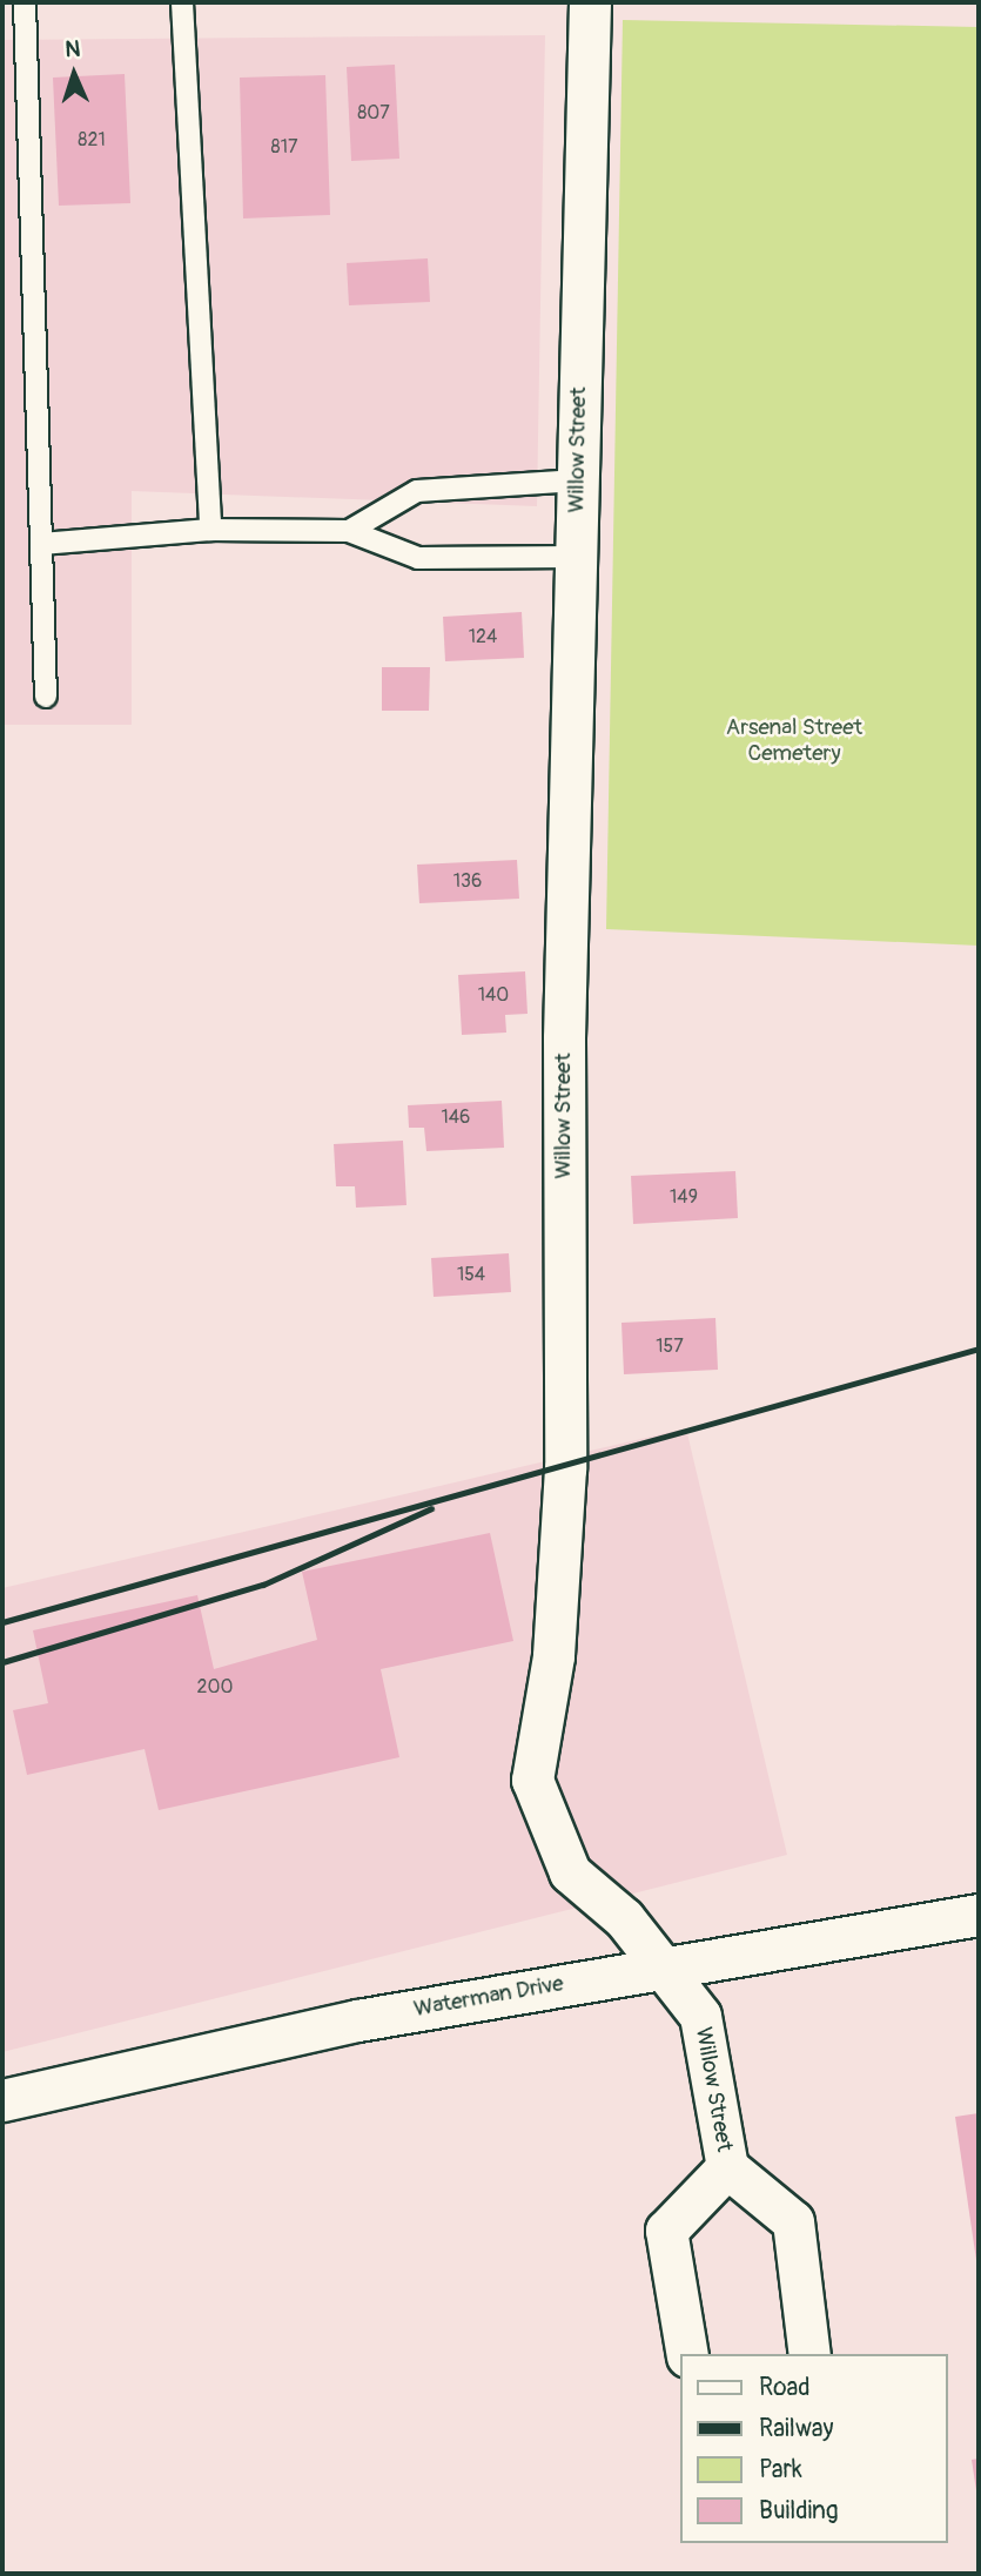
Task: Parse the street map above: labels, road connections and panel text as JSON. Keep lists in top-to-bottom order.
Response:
{
  "streets": {
    "street": ["Willow Street", "Waterman Drive"]
  },
  "crossings": [
    ["Willow Street", "Waterman Drive"]
  ],
  "parks": ["Arsenal Street Cemetery"],
  "house_numbers": [
    "807",
    "821",
    "817",
    "124",
    "136",
    "140",
    "146",
    "149",
    "154",
    "157",
    "200"
  ],
  "legend": [
    "Road",
    "Railway",
    "Park",
    "Building"
  ],
  "north": "top"
}
